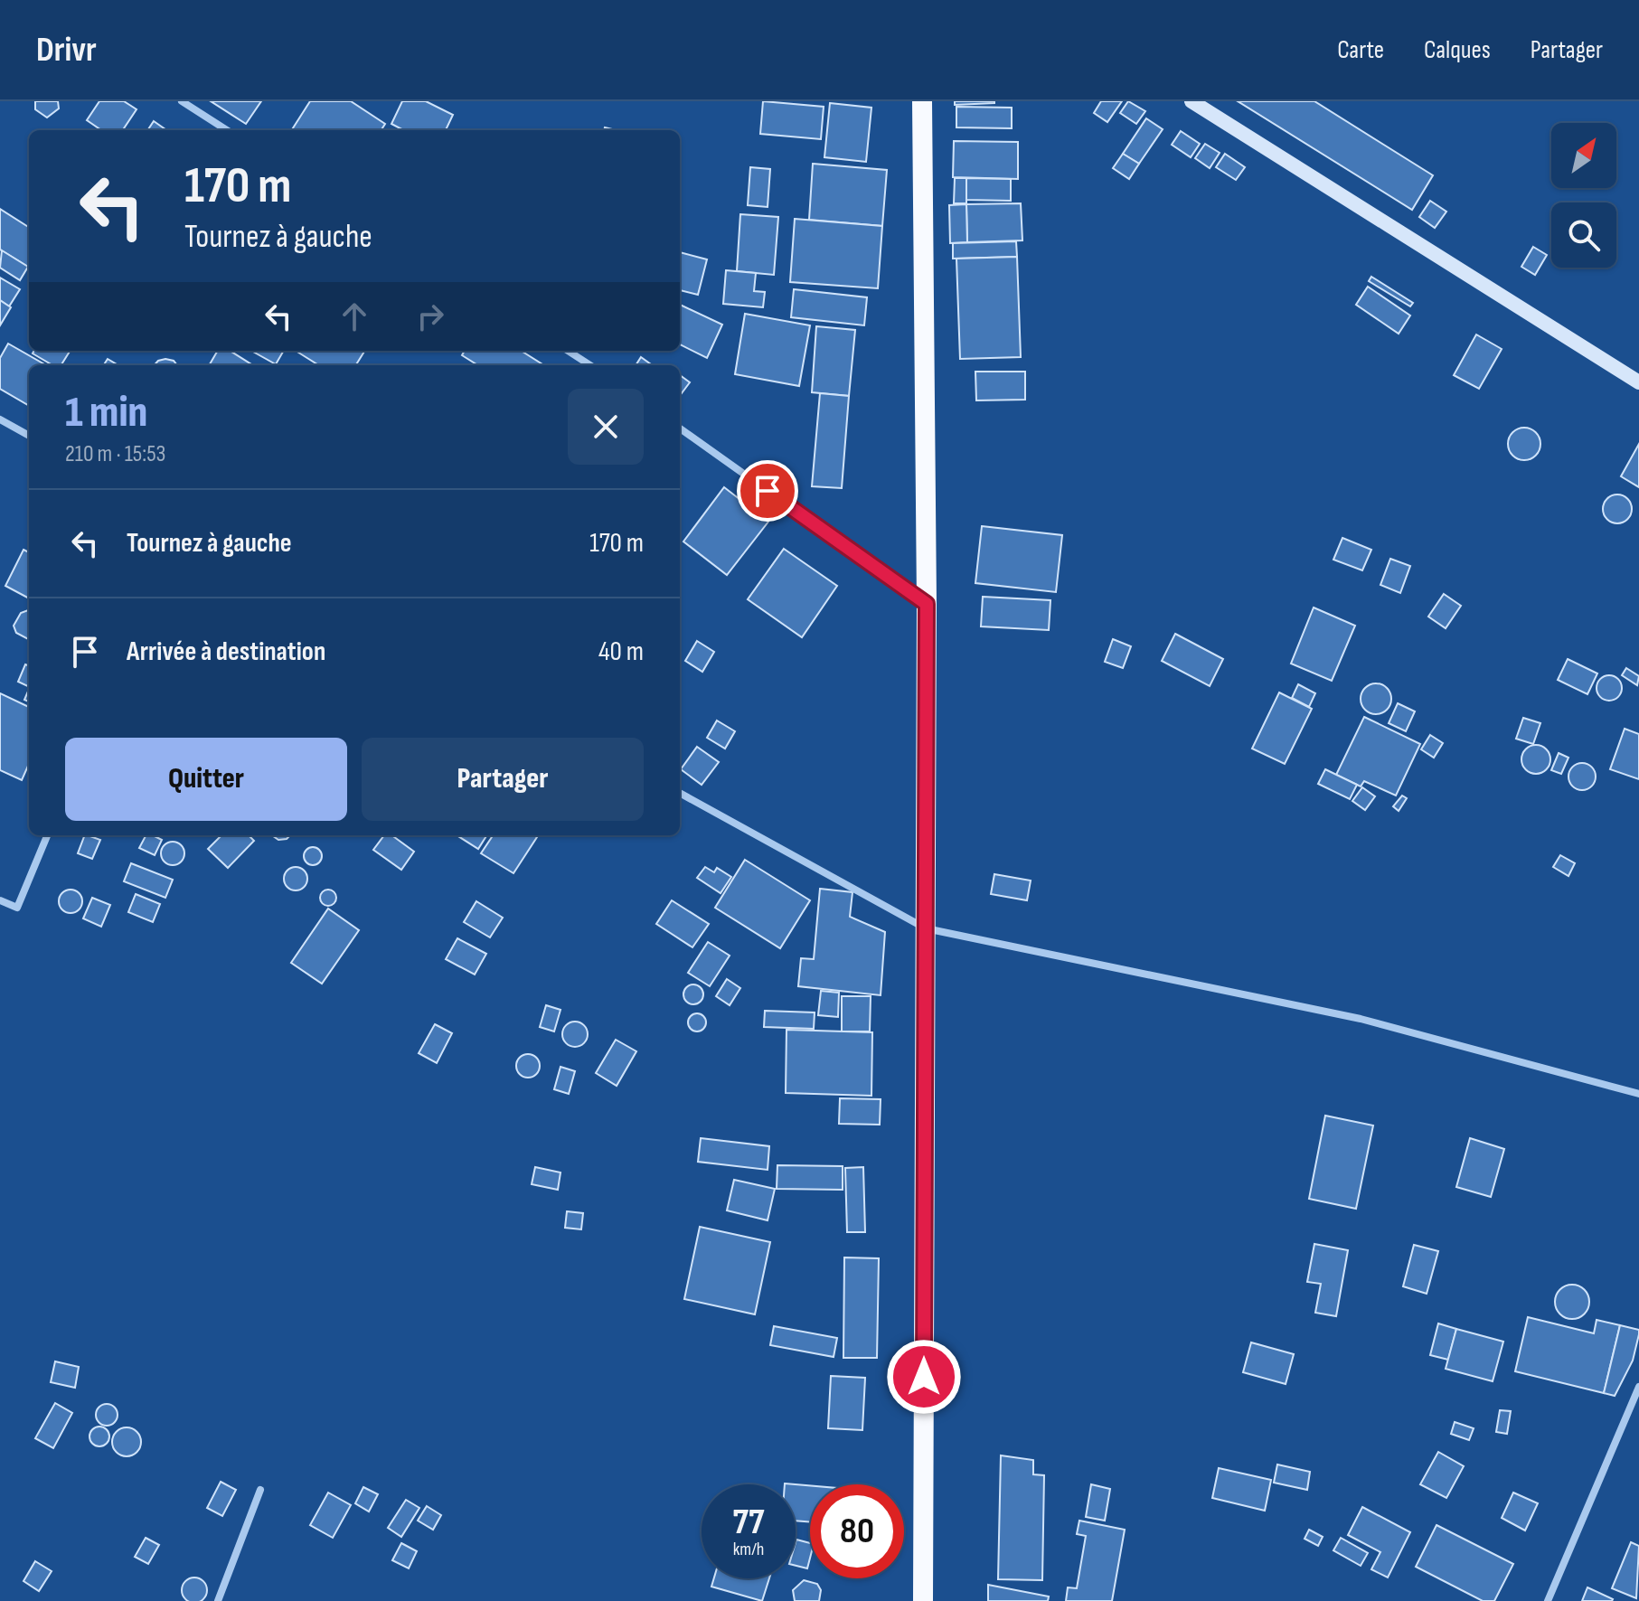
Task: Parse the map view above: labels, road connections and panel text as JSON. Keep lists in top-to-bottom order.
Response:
{
  "north": "top right",
  "page": {
    "header": "Drivr",
    "nav": ["Carte", "Calques", "Partager"],
    "turn": ["170 m", "Tournez à gauche"],
    "heading": ["1 min", "210 m · 15:53"],
    "list": [
      {
        "name": "Tournez à gauche",
        "value": "170 m"
      },
      {
        "name": "Arrivée à destination",
        "value": "40 m"
      }
    ],
    "buttons": ["Quitter", "Partager"],
    "speed": "77 km/h",
    "limit": "80"
  }
}
